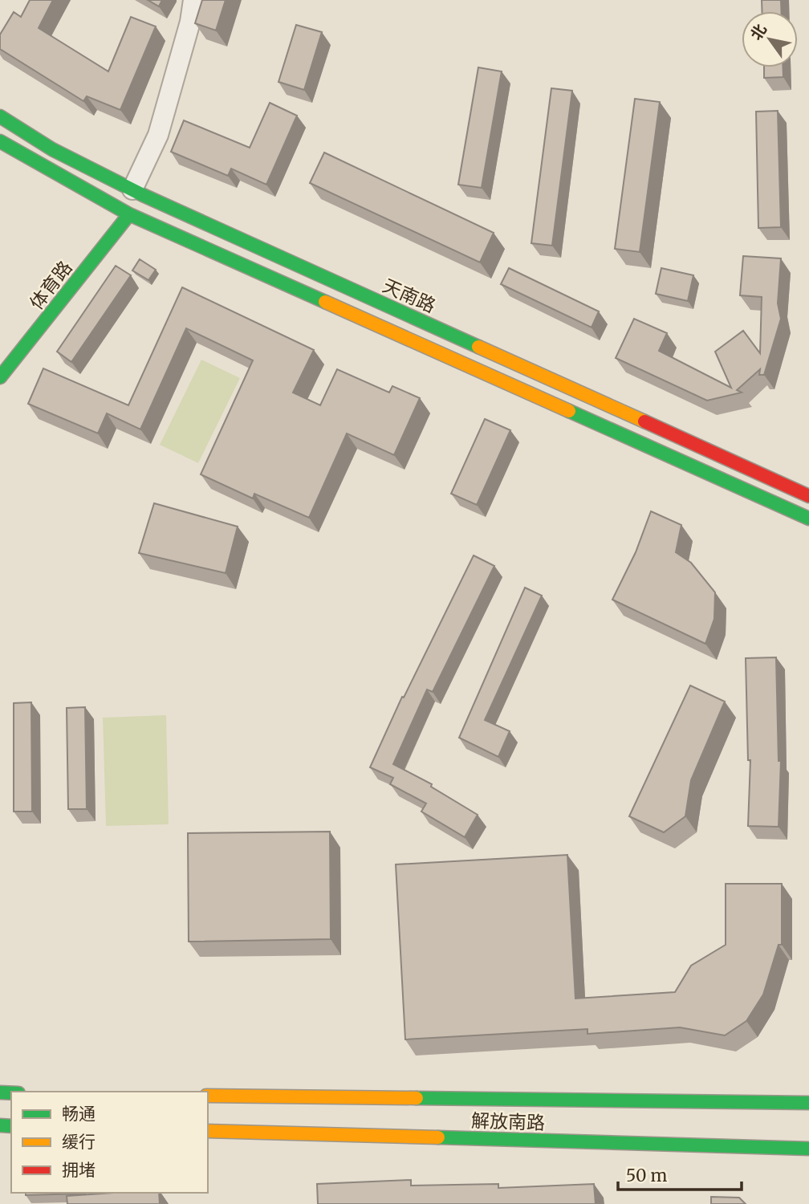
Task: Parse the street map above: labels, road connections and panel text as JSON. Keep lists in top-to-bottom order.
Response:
{
  "streets": {
    "street": ["体育路", "天南路", "解放南路"]
  },
  "legend": ["畅通", "缓行", "拥堵"],
  "scale_bar": "50 m",
  "north": "top left"
}
